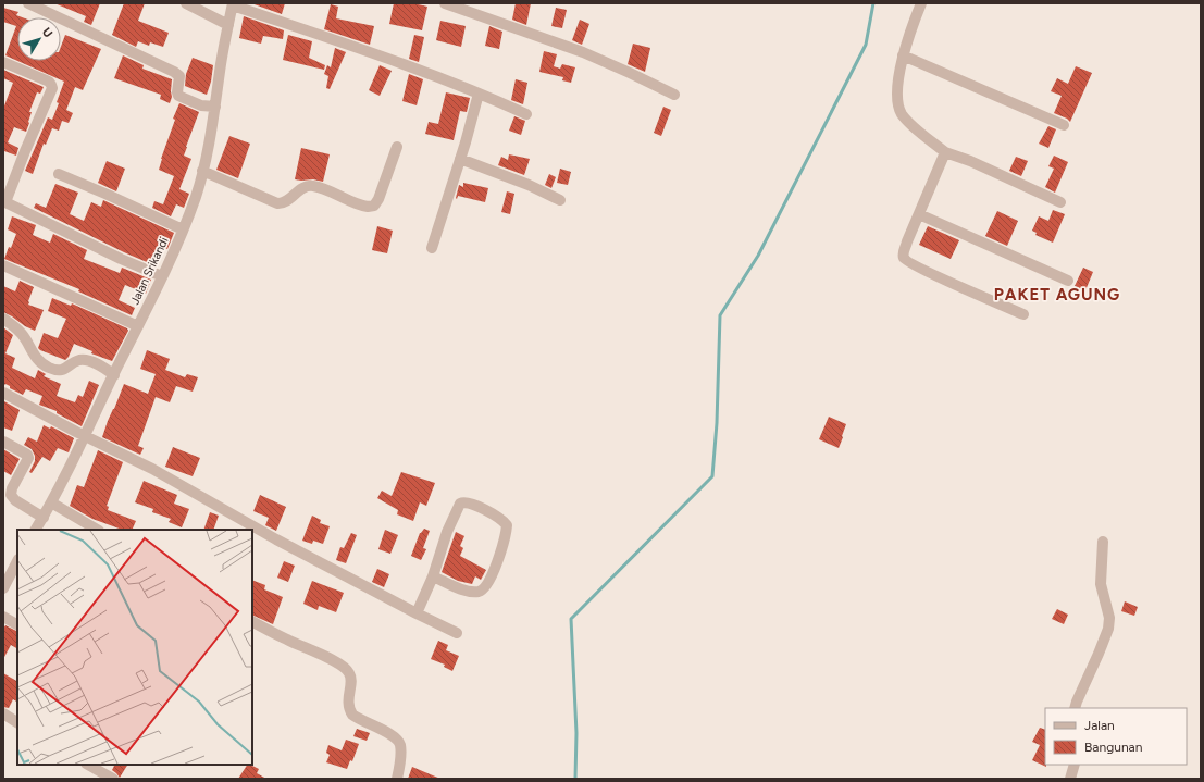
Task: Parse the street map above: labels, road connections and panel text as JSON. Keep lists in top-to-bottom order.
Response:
{
  "streets": {
    "street": ["Jalan Srikandi"]
  },
  "districts": ["PAKET AGUNG"],
  "legend": ["Jalan", "Bangunan"],
  "north": "top right"
}
